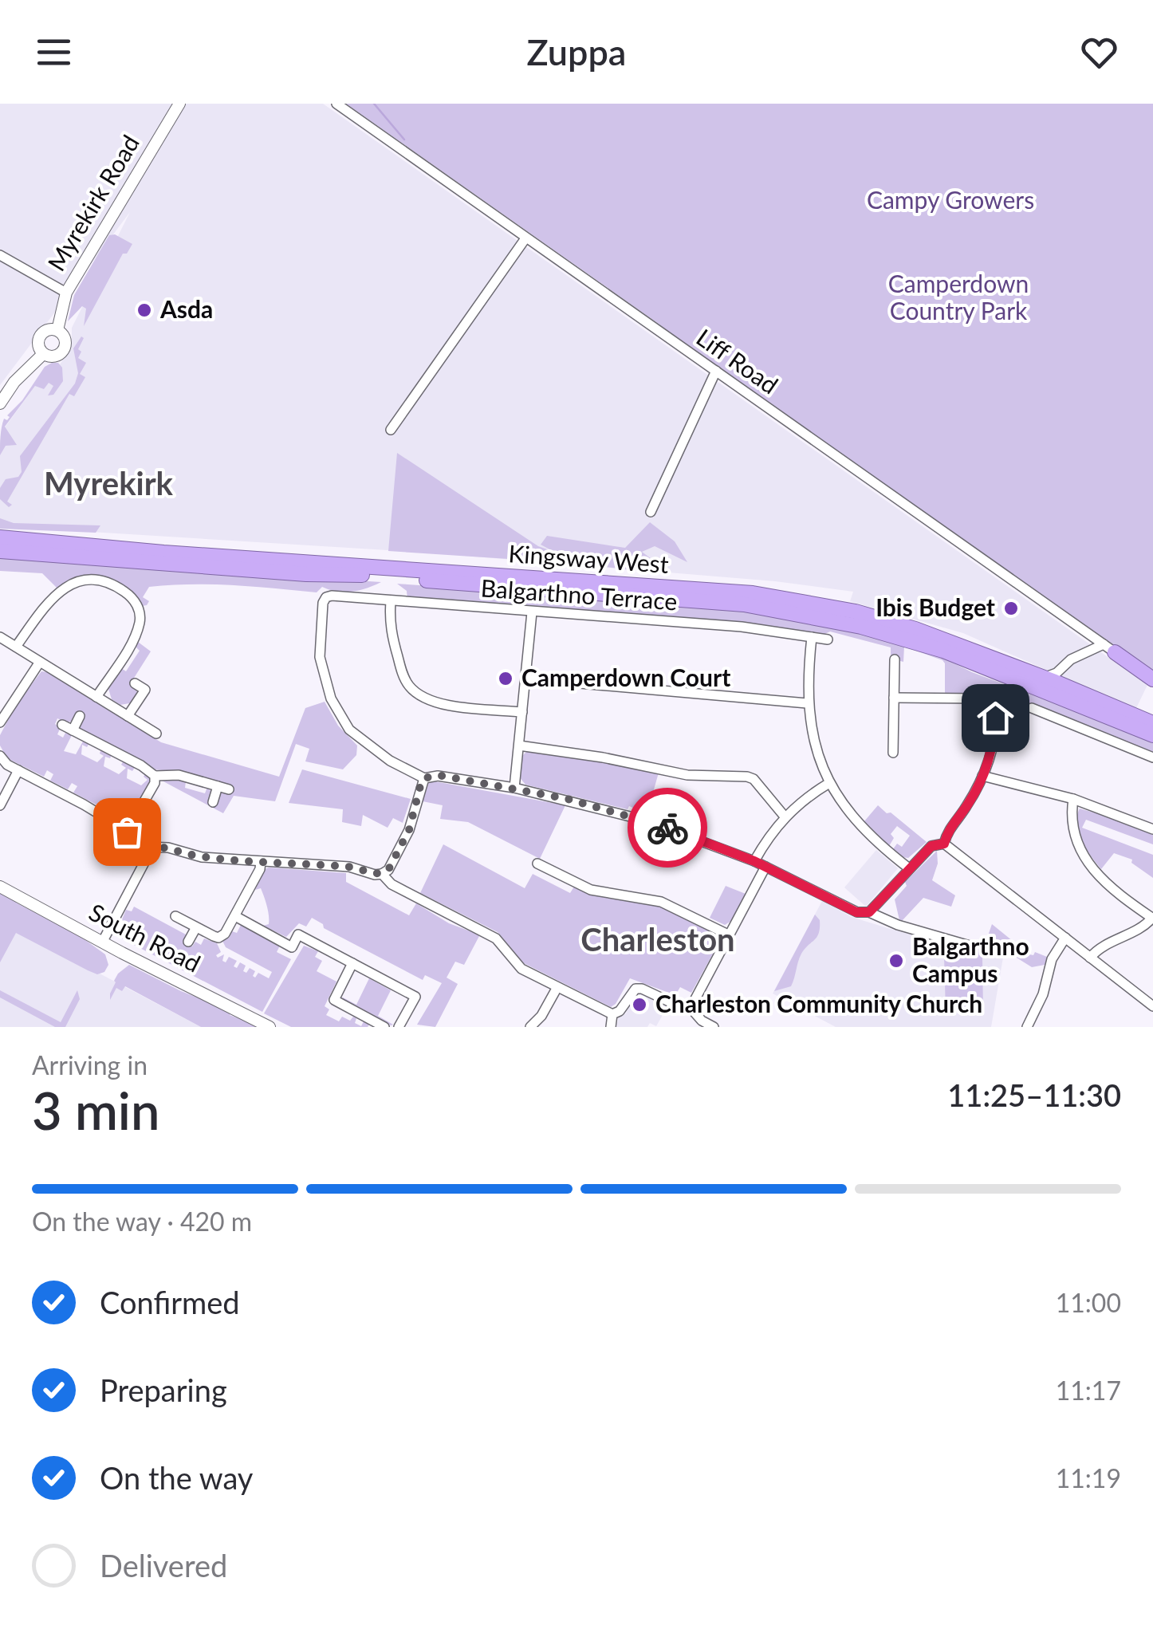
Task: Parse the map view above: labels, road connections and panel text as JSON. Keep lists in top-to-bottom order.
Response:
{
  "streets": {
    "highway": ["Kingsway West"],
    "street": [
      "Myrekirk Road",
      "Liff Road",
      "Balgarthno Terrace",
      "South Road"
    ]
  },
  "districts": ["Myrekirk", "Charleston"],
  "parks": ["Campy Growers", "Camperdown Country Park"],
  "places": [
    "Asda",
    "Ibis Budget",
    "Camperdown Court",
    "Balgarthno Campus",
    "Charleston Community Church"
  ],
  "page": {
    "header": "Zuppa",
    "heading": ["3 min", "Arriving in", "11:25–11:30"],
    "bar": "On the way · 420 m",
    "list": [
      ["Confirmed", "11:00"],
      ["Preparing", "11:17"],
      ["On the way", "11:19"],
      "Delivered"
    ]
  }
}
